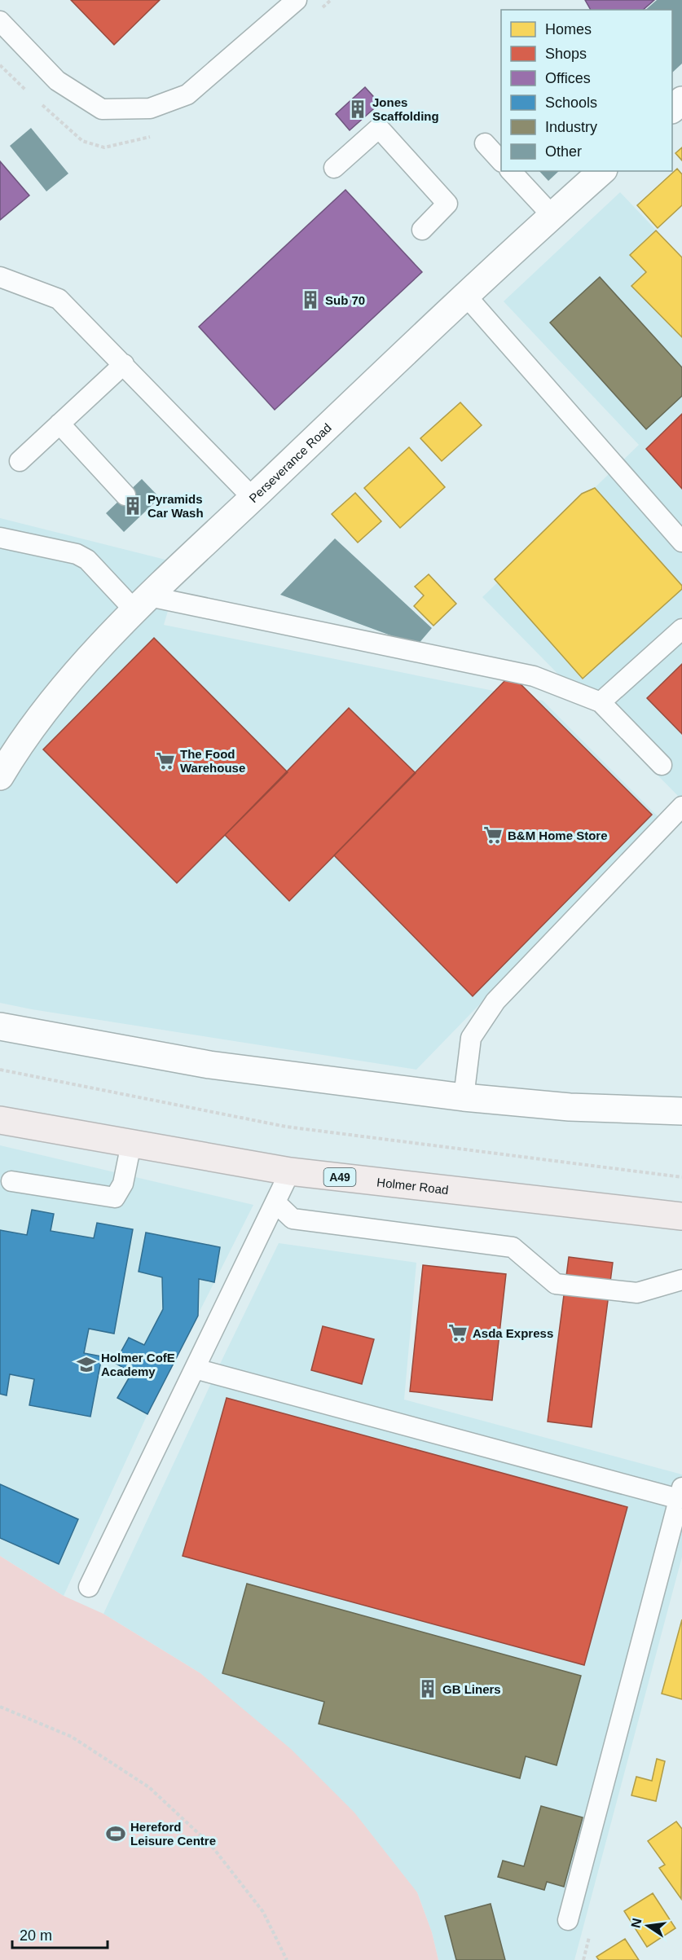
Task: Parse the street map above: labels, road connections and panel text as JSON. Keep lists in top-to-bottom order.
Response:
{
  "streets": {
    "highway": ["A49", "Holmer Road"],
    "street": ["Perseverance Road"]
  },
  "places": {
    "building": [
      "Jones Scaffolding",
      "Sub 70",
      "Pyramids Car Wash",
      "GB Liners"
    ],
    "supermarket": ["The Food Warehouse", "B&M Home Store", "Asda Express"],
    "school or university": ["Holmer CofE Academy"],
    "sports": ["Hereford Leisure Centre"]
  },
  "legend": [
    "Homes",
    "Shops",
    "Offices",
    "Schools",
    "Industry",
    "Other"
  ],
  "scale_bar": "20 m",
  "north": "left"
}
